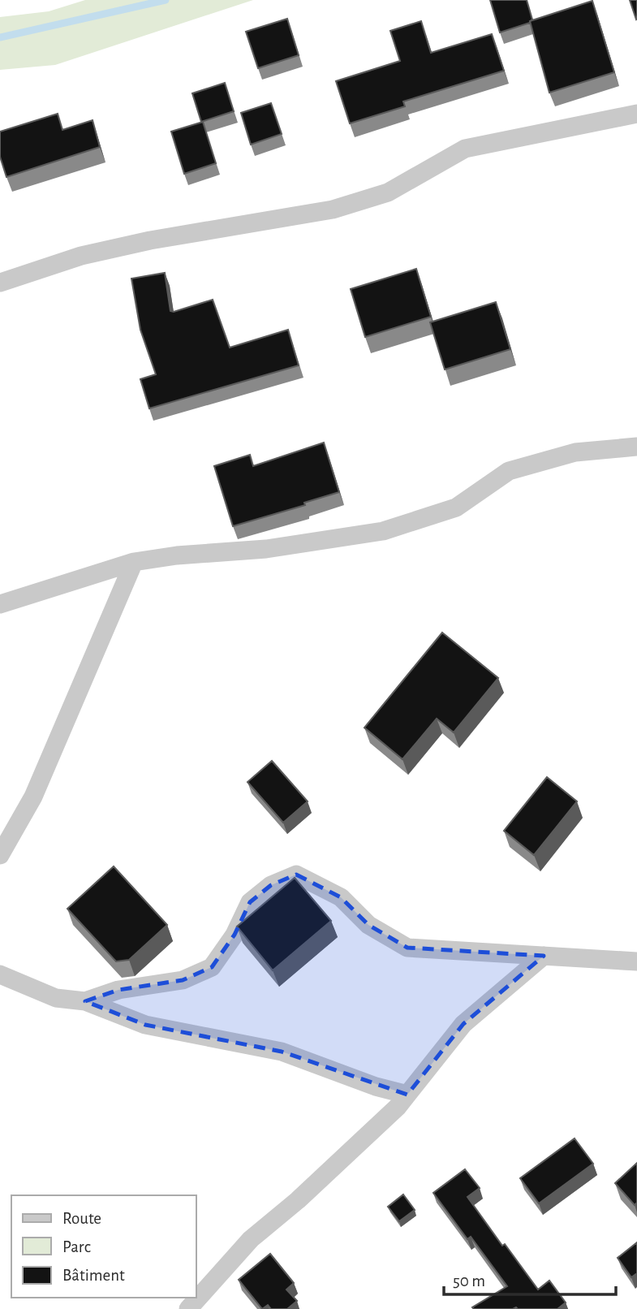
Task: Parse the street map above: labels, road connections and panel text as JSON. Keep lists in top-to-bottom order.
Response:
{
  "legend": ["Route", "Parc", "Bâtiment"],
  "scale_bar": "50 m"
}
